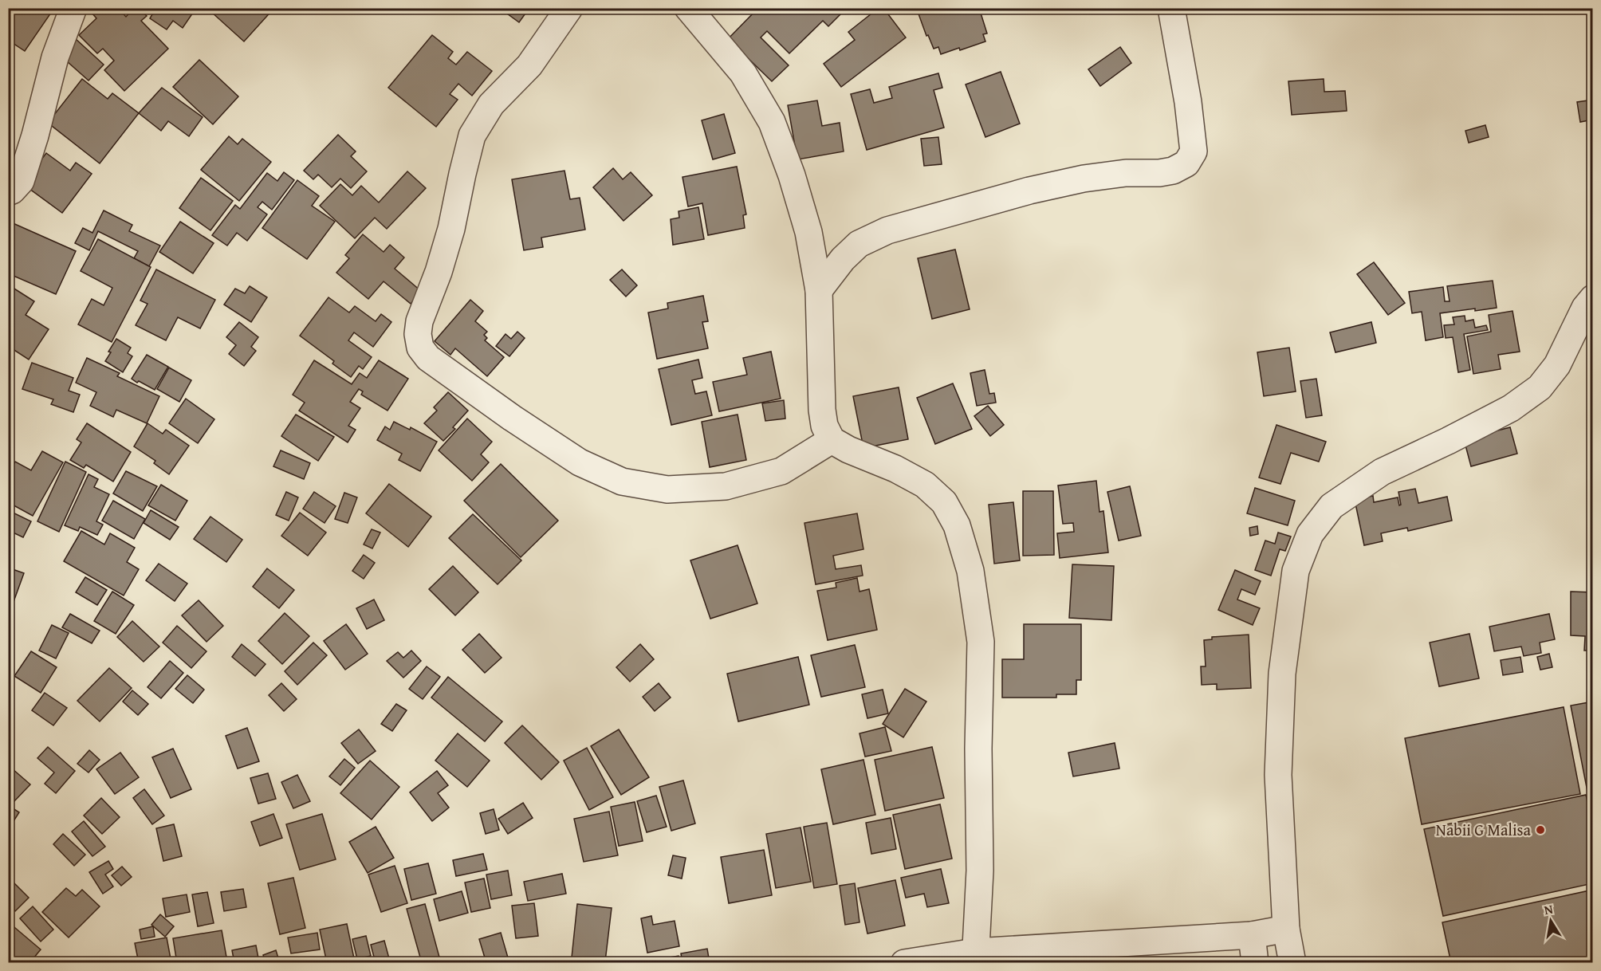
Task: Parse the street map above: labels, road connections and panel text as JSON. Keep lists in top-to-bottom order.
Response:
{
  "places": ["Nabii G Malisa"],
  "north": "top"
}
